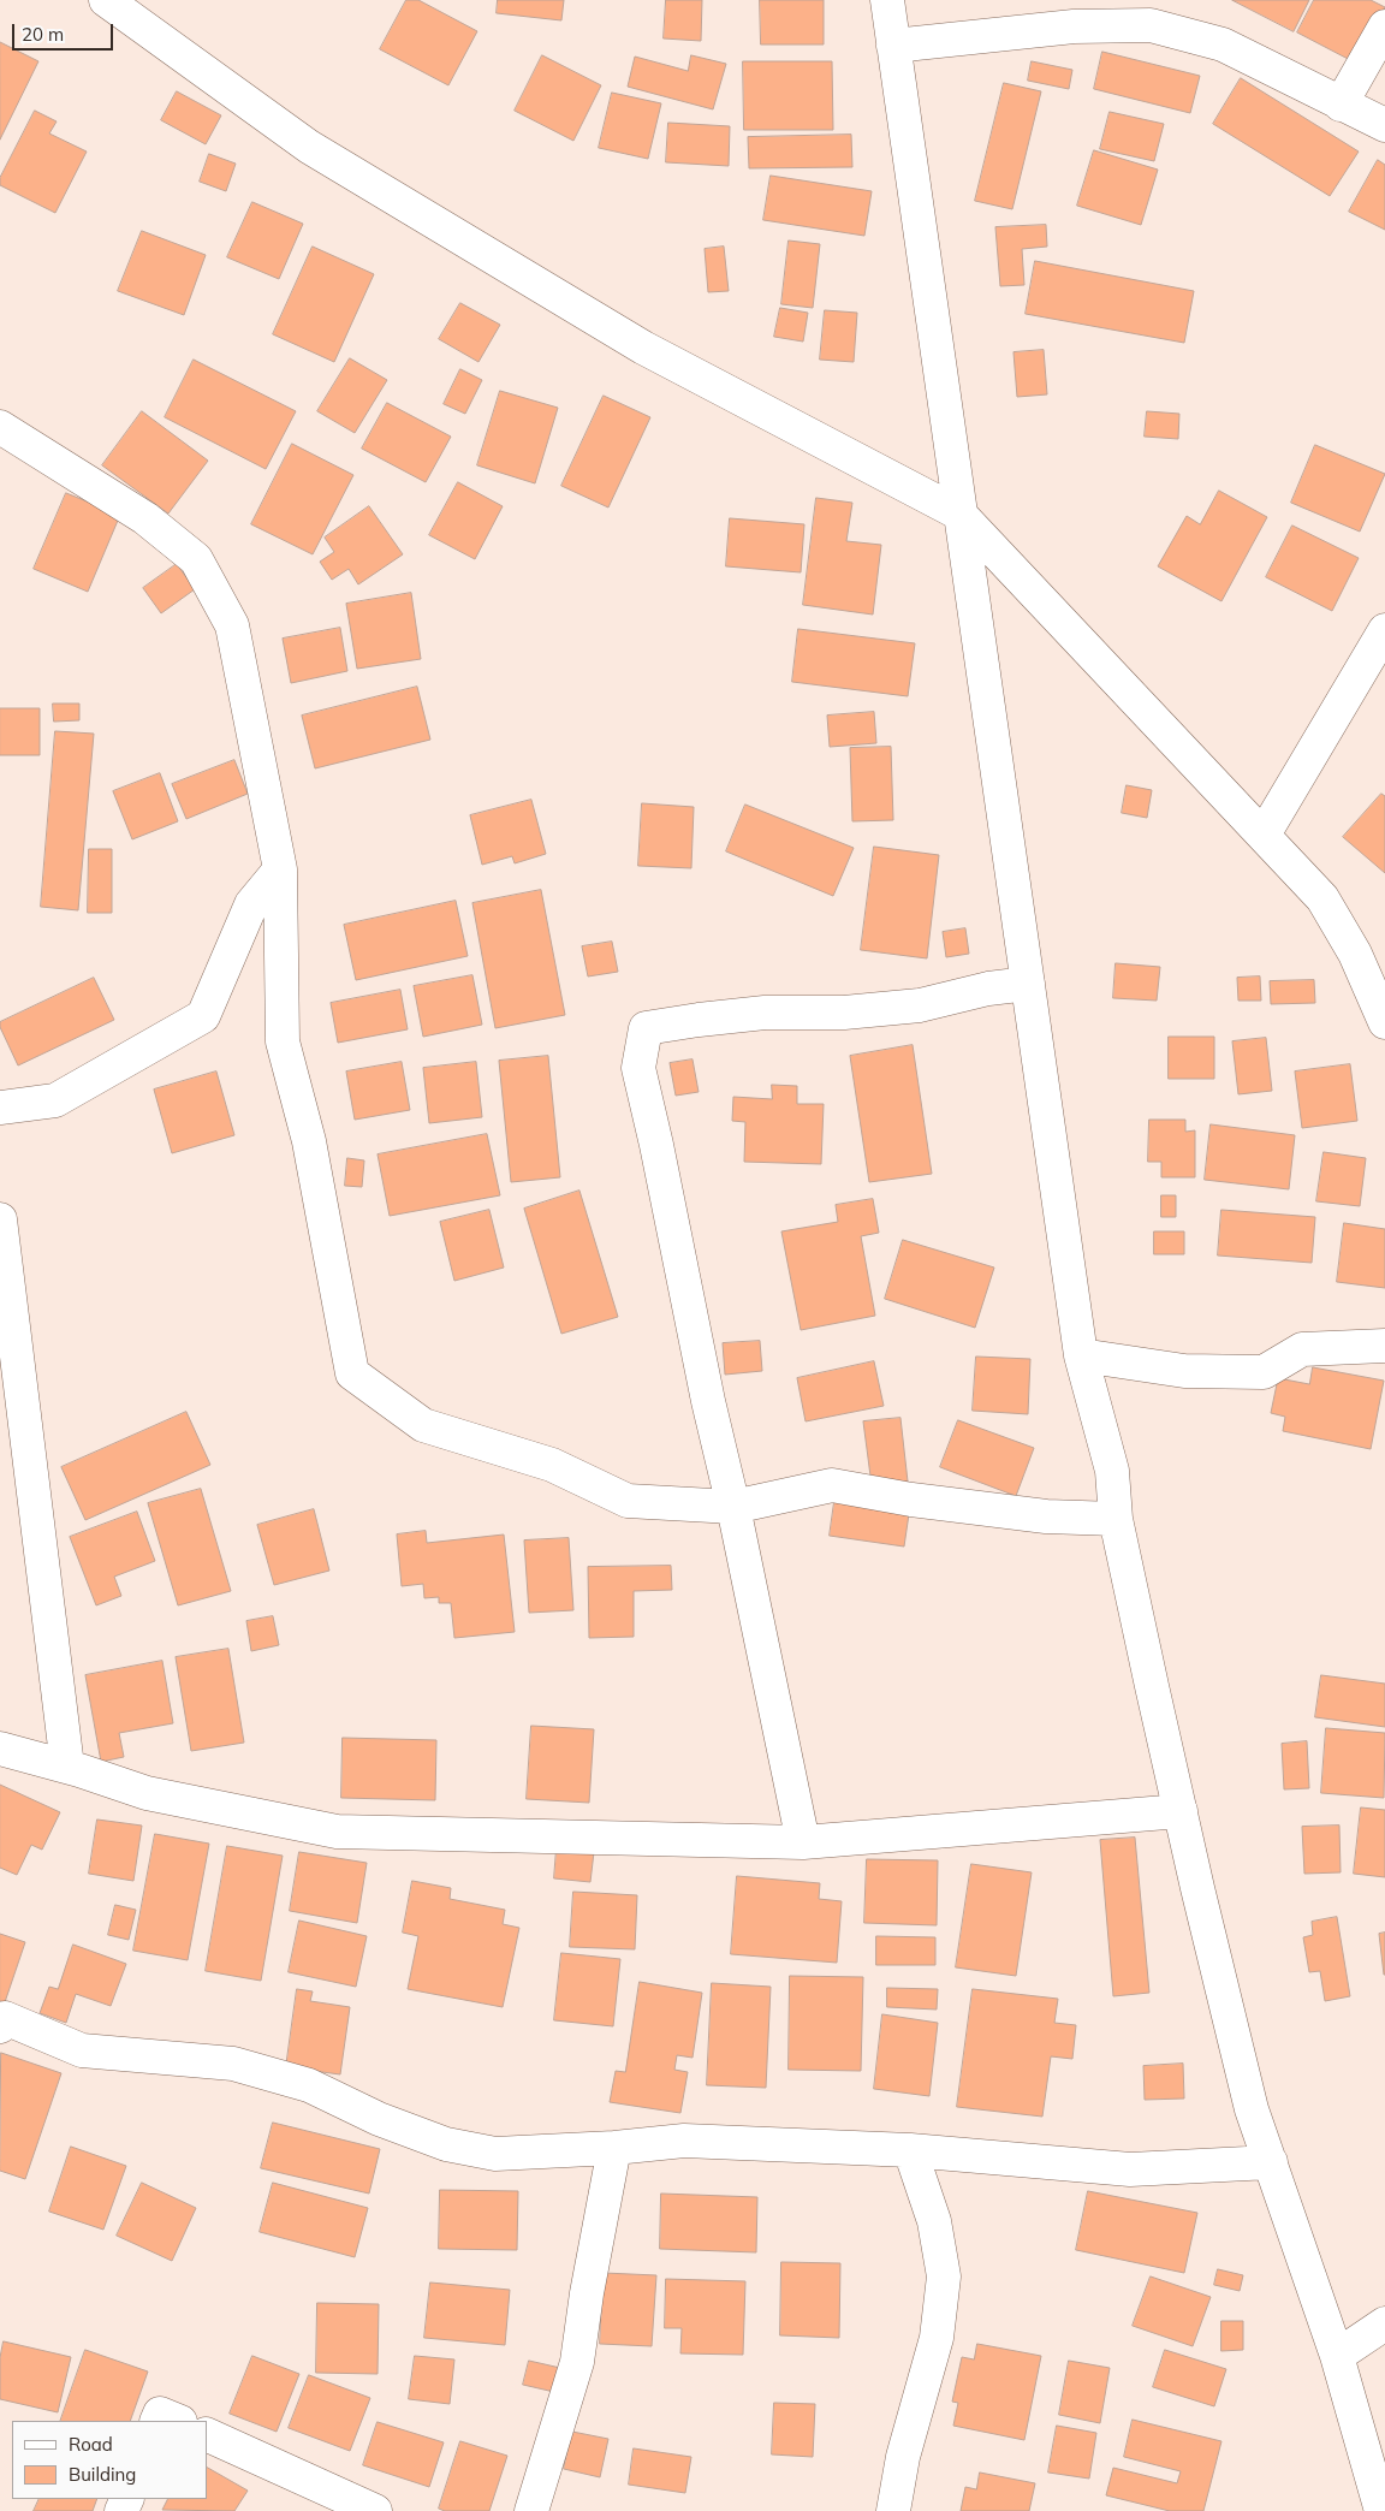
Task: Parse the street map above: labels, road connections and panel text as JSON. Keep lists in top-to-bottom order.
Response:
{
  "legend": ["Road", "Building"],
  "scale_bar": "20 m"
}
